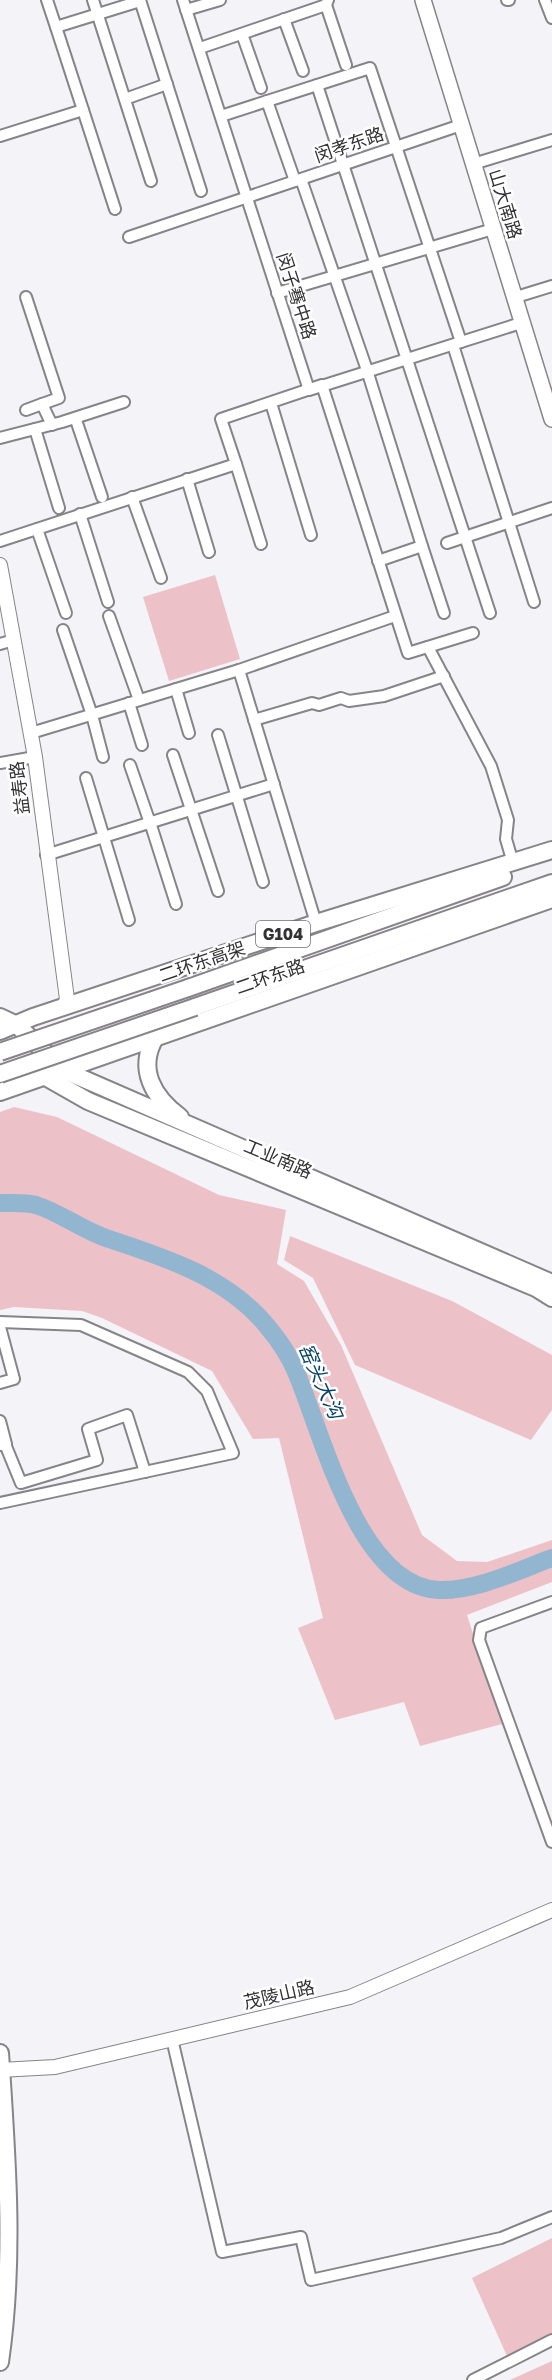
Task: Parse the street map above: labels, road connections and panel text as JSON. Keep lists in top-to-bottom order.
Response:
{
  "streets": {
    "main road": [
      "山大南路",
      "G104",
      "二环东高架",
      "二环东路",
      "工业南路"
    ],
    "street": [
      "闵孝东路",
      "闵子骞中路",
      "益寿路",
      "茂陵山路"
    ]
  },
  "crossings": [
    ["闵孝东路", "山大南路"],
    ["闵孝东路", "闵子骞中路"],
    ["益寿路", "二环东路"],
    ["二环东路", "工业南路"]
  ],
  "water": ["窑头大沟"]
}
